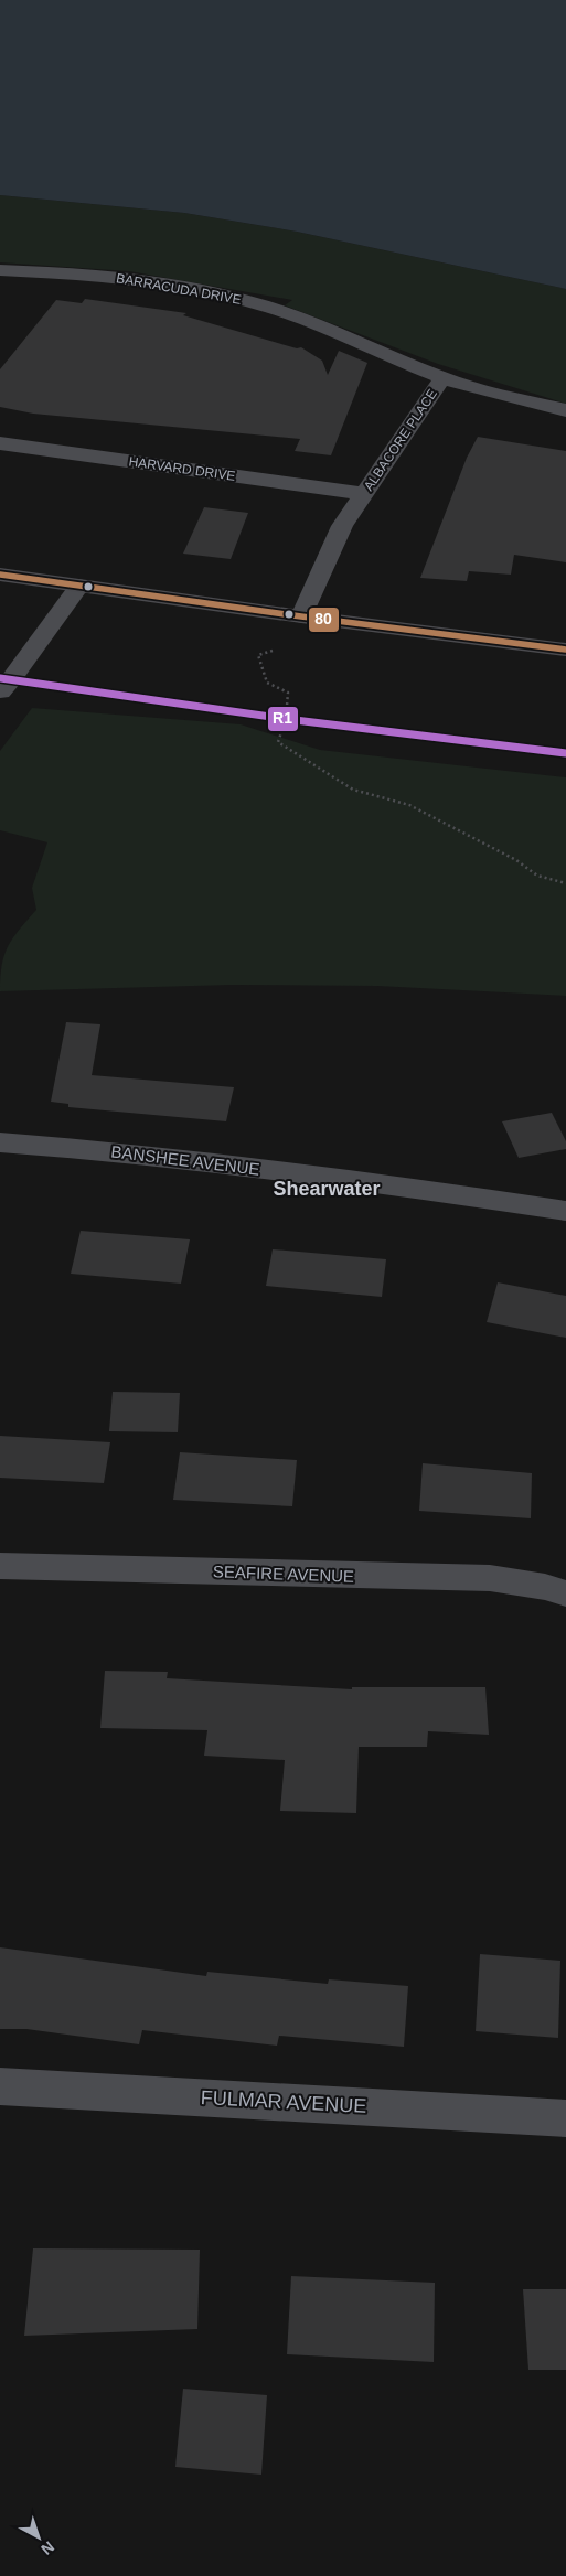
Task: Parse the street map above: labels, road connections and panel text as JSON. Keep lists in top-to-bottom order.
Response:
{
  "streets": {
    "street": [
      "BARRACUDA DRIVE",
      "ALBACORE PLACE",
      "HARVARD DRIVE",
      "BANSHEE AVENUE",
      "SEAFIRE AVENUE",
      "FULMAR AVENUE"
    ]
  },
  "crossings": [
    ["BARRACUDA DRIVE", "ALBACORE PLACE"],
    ["ALBACORE PLACE", "HARVARD DRIVE"]
  ],
  "districts": ["Shearwater"],
  "lines": ["transit line 80", "transit line R1"],
  "north": "bottom right"
}
